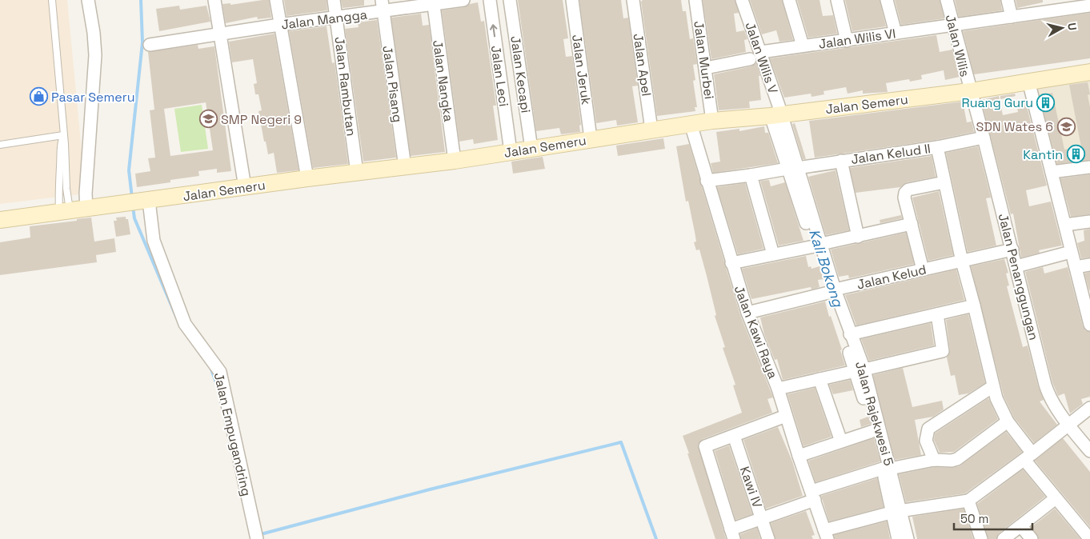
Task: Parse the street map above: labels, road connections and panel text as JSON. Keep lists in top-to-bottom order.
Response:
{
  "streets": {
    "street": [
      "Jalan Mangga",
      "Jalan Wilis VI",
      "Jalan Wilis",
      "Jalan Wilis V",
      "Jalan Murbei",
      "Jalan Apel",
      "Jalan Jeruk",
      "Jalan Kecapi",
      "Jalan Leci",
      "Jalan Nangka",
      "Jalan Pisang",
      "Jalan Rambutan",
      "Jalan Semeru",
      "Jalan Kelud II",
      "Jalan Kelud",
      "Jalan Penanggungan",
      "Jalan Kawi Raya",
      "Jalan Rajekwesi 5",
      "Jalan Empugandring",
      "Kawi IV"
    ]
  },
  "crossings": [
    ["Jalan Mangga", "Jalan Nangka"],
    ["Jalan Mangga", "Jalan Pisang"],
    ["Jalan Mangga", "Jalan Rambutan"],
    ["Jalan Wilis VI", "Jalan Wilis"],
    ["Jalan Wilis VI", "Jalan Wilis V"],
    ["Jalan Wilis", "Jalan Semeru"],
    ["Jalan Wilis", "Jalan Penanggungan"],
    ["Jalan Wilis V", "Jalan Semeru"],
    ["Jalan Wilis V", "Jalan Kelud II"],
    ["Jalan Wilis V", "Jalan Kelud"],
    ["Jalan Wilis V", "Jalan Rajekwesi 5"],
    ["Jalan Murbei", "Jalan Semeru"],
    ["Jalan Apel", "Jalan Semeru"],
    ["Jalan Jeruk", "Jalan Semeru"],
    ["Jalan Kecapi", "Jalan Semeru"],
    ["Jalan Leci", "Jalan Semeru"],
    ["Jalan Nangka", "Jalan Semeru"],
    ["Jalan Pisang", "Jalan Semeru"],
    ["Jalan Rambutan", "Jalan Semeru"],
    ["Jalan Semeru", "Jalan Penanggungan"],
    ["Jalan Semeru", "Jalan Kawi Raya"],
    ["Jalan Semeru", "Jalan Empugandring"],
    ["Jalan Kelud II", "Jalan Penanggungan"],
    ["Jalan Kelud II", "Jalan Kawi Raya"],
    ["Jalan Kelud", "Jalan Penanggungan"],
    ["Jalan Kelud", "Jalan Kawi Raya"],
    ["Jalan Kelud", "Jalan Rajekwesi 5"]
  ],
  "one_way": ["Jalan Leci"],
  "water": ["Kali Bokong"],
  "places": {
    "shop": ["Pasar Semeru"],
    "building": ["Ruang Guru", "Kantin"],
    "school or university": ["SMP Negeri 9", "SDN Wates 6"]
  },
  "scale_bar": "50 m",
  "north": "right"
}
